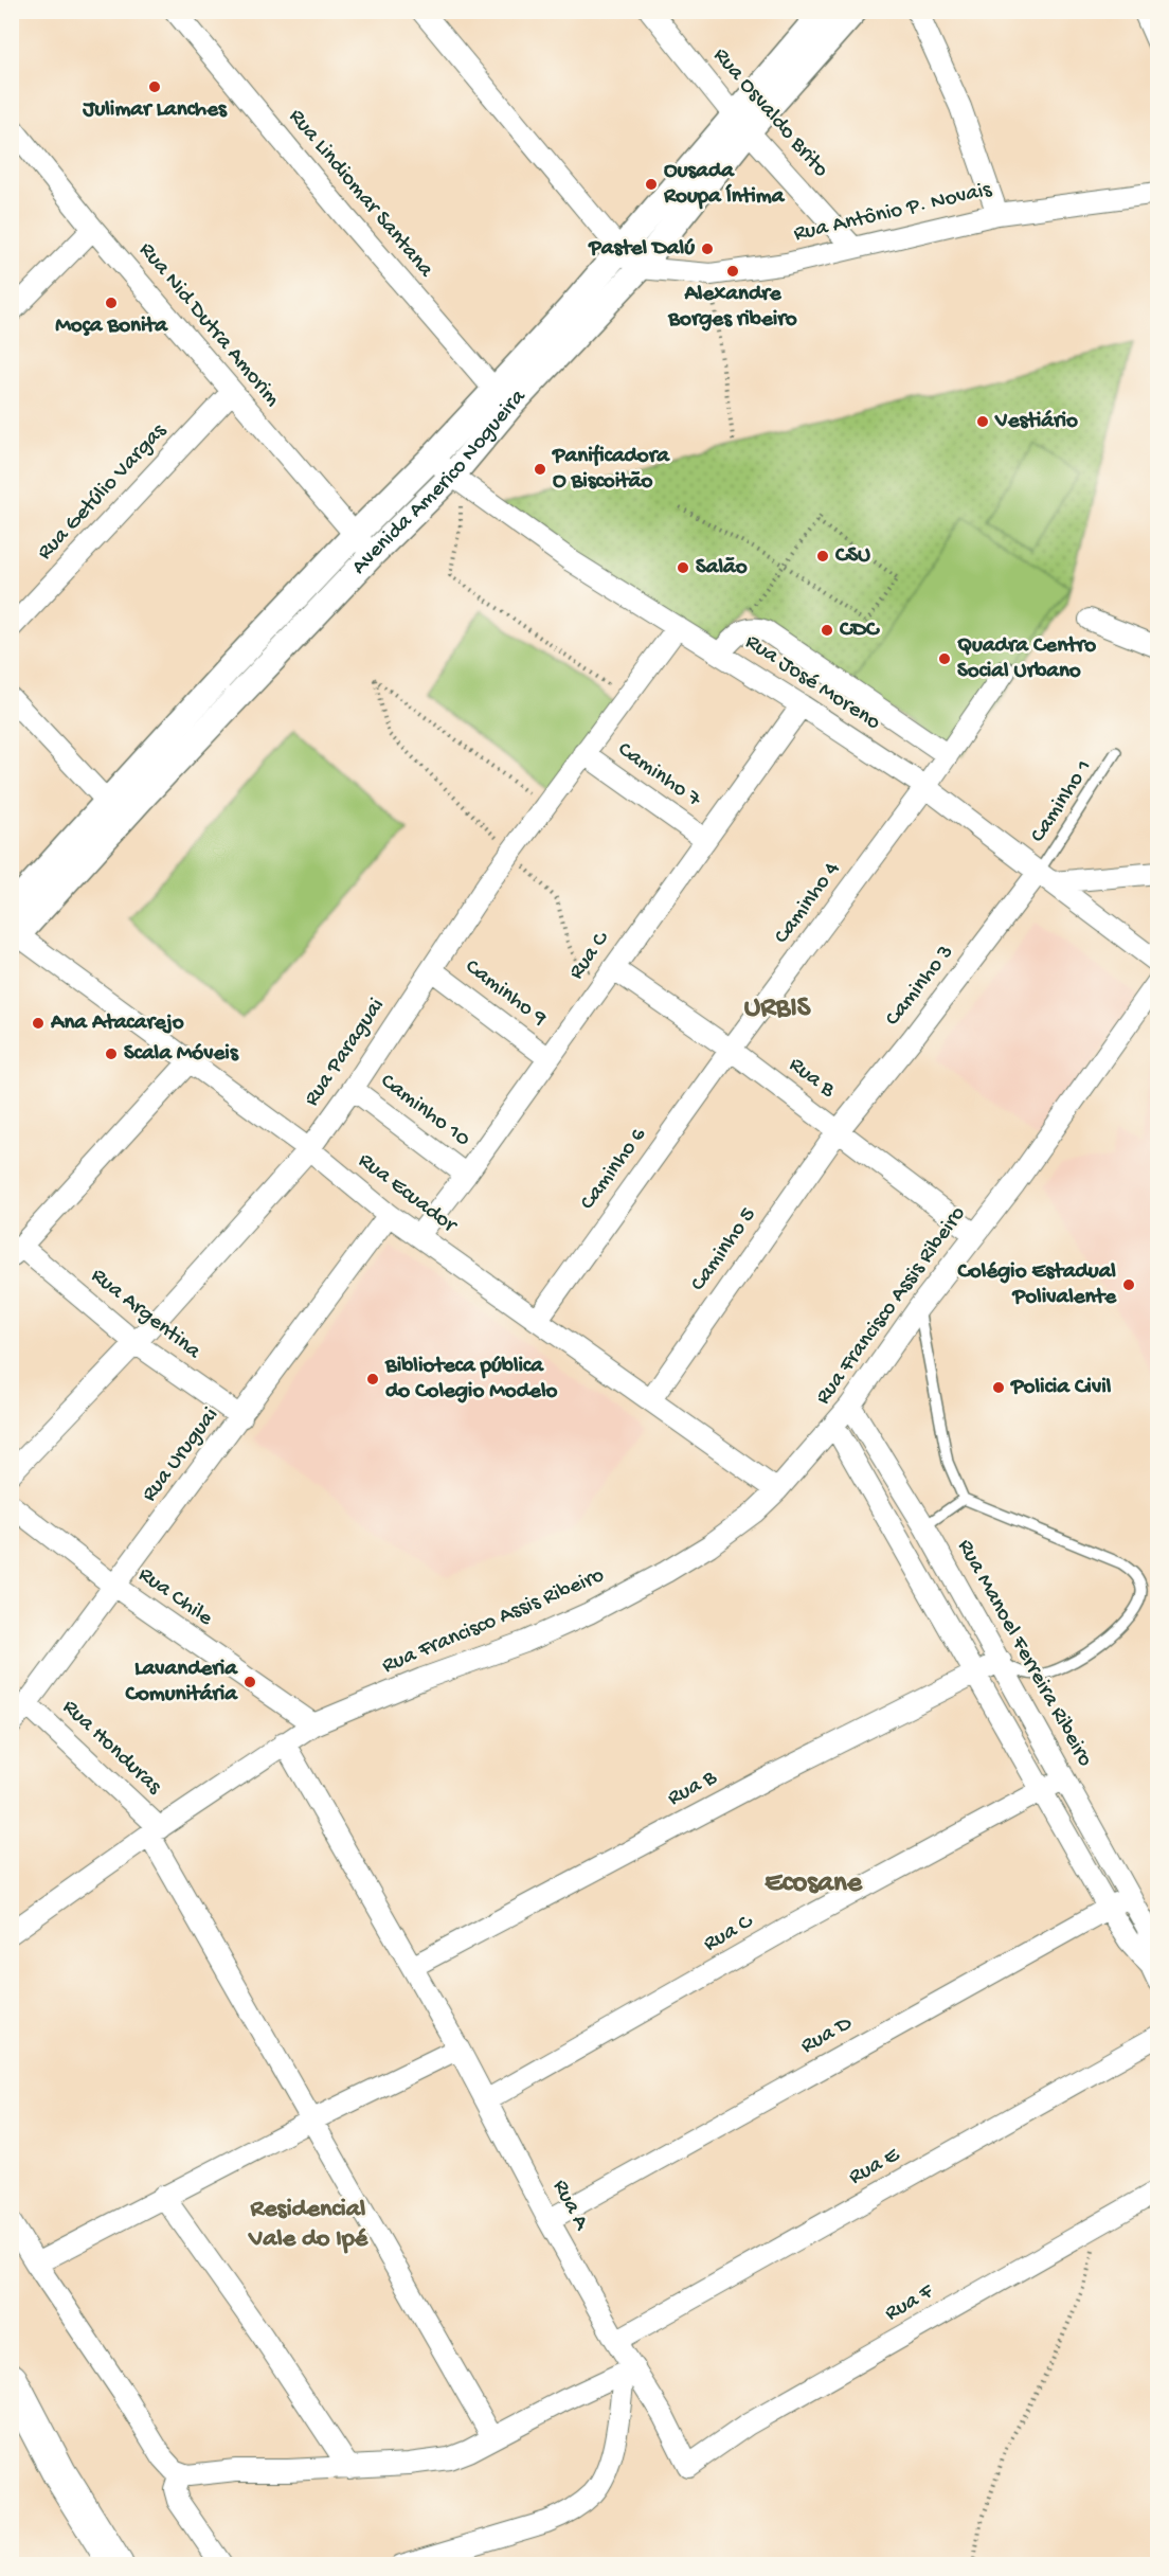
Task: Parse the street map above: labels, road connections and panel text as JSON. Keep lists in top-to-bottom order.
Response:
{
  "streets": {
    "street": [
      "Rua Osvaldo Brito",
      "Rua Lindiomar Santana",
      "Rua Antônio P. Novais",
      "Rua Nid Dutra Amorim",
      "Avenida Americo Nogueira",
      "Rua Getúlio Vargas",
      "Rua José Moreno",
      "Caminho 7",
      "Caminho 4",
      "Rua C",
      "Caminho 3",
      "Caminho 9",
      "Rua Paraguai",
      "Rua B",
      "Caminho 10",
      "Caminho 6",
      "Rua Ecuador",
      "Caminho 5",
      "Rua Francisco Assis Ribeiro",
      "Rua Argentina",
      "Rua Uruguai",
      "Rua Chile",
      "Rua Manoel Ferreira Ribeiro",
      "Rua Honduras",
      "Rua D",
      "Rua E",
      "Rua A",
      "Rua F"
    ],
    "lane": ["Caminho 1"]
  },
  "crossings": [
    ["Rua Osvaldo Brito", "Rua Antônio P. Novais"],
    ["Rua Osvaldo Brito", "Avenida Americo Nogueira"],
    ["Rua Lindiomar Santana", "Avenida Americo Nogueira"],
    ["Rua Antônio P. Novais", "Avenida Americo Nogueira"],
    ["Rua Nid Dutra Amorim", "Avenida Americo Nogueira"],
    ["Rua Nid Dutra Amorim", "Rua Getúlio Vargas"],
    ["Avenida Americo Nogueira", "Rua José Moreno"],
    ["Avenida Americo Nogueira", "Rua Ecuador"],
    ["Rua José Moreno", "Caminho 1"],
    ["Rua José Moreno", "Caminho 4"],
    ["Rua José Moreno", "Rua C"],
    ["Rua José Moreno", "Caminho 3"],
    ["Rua José Moreno", "Rua Paraguai"],
    ["Caminho 7", "Rua C"],
    ["Caminho 7", "Rua Paraguai"],
    ["Caminho 1", "Caminho 3"],
    ["Caminho 4", "Rua B"],
    ["Caminho 4", "Caminho 6"],
    ["Rua C", "Caminho 9"],
    ["Rua C", "Rua B"],
    ["Rua C", "Caminho 10"],
    ["Rua C", "Rua Ecuador"],
    ["Rua C", "Rua Manoel Ferreira Ribeiro"],
    ["Rua C", "Rua A"],
    ["Caminho 3", "Rua B"],
    ["Caminho 3", "Caminho 5"],
    ["Caminho 9", "Rua Paraguai"],
    ["Rua Paraguai", "Caminho 10"],
    ["Rua Paraguai", "Rua Ecuador"],
    ["Rua Paraguai", "Rua Argentina"],
    ["Rua B", "Caminho 6"],
    ["Rua B", "Caminho 5"],
    ["Rua B", "Rua Francisco Assis Ribeiro"],
    ["Rua B", "Rua Manoel Ferreira Ribeiro"],
    ["Rua B", "Rua A"],
    ["Caminho 6", "Rua Ecuador"],
    ["Rua Ecuador", "Caminho 5"],
    ["Rua Ecuador", "Rua Francisco Assis Ribeiro"],
    ["Rua Ecuador", "Rua Uruguai"],
    ["Rua Francisco Assis Ribeiro", "Rua Chile"],
    ["Rua Francisco Assis Ribeiro", "Rua Manoel Ferreira Ribeiro"],
    ["Rua Francisco Assis Ribeiro", "Rua Honduras"],
    ["Rua Argentina", "Rua Uruguai"],
    ["Rua Uruguai", "Rua Chile"],
    ["Rua Uruguai", "Rua Honduras"],
    ["Rua Manoel Ferreira Ribeiro", "Rua D"],
    ["Rua D", "Rua A"],
    ["Rua E", "Rua A"],
    ["Rua A", "Rua F"]
  ],
  "districts": ["URBIS", "Ecosane", "Residencial Vale do Ipé"],
  "places": [
    "Julimar Lanches",
    "Ousada Roupa Íntima",
    "Pastel Dalú",
    "Alexandre Borges ribeiro",
    "Moça Bonita",
    "Vestiário",
    "Panificadora O Biscoitão",
    "CSU",
    "Salão",
    "CDC",
    "Quadra Centro Social Urbano",
    "Ana Atacarejo",
    "Scala Móveis",
    "Colégio Estadual Polivalente",
    "Biblioteca pública do Colegio Modelo",
    "Policia Civil",
    "Lavanderia Comunitária"
  ]
}
